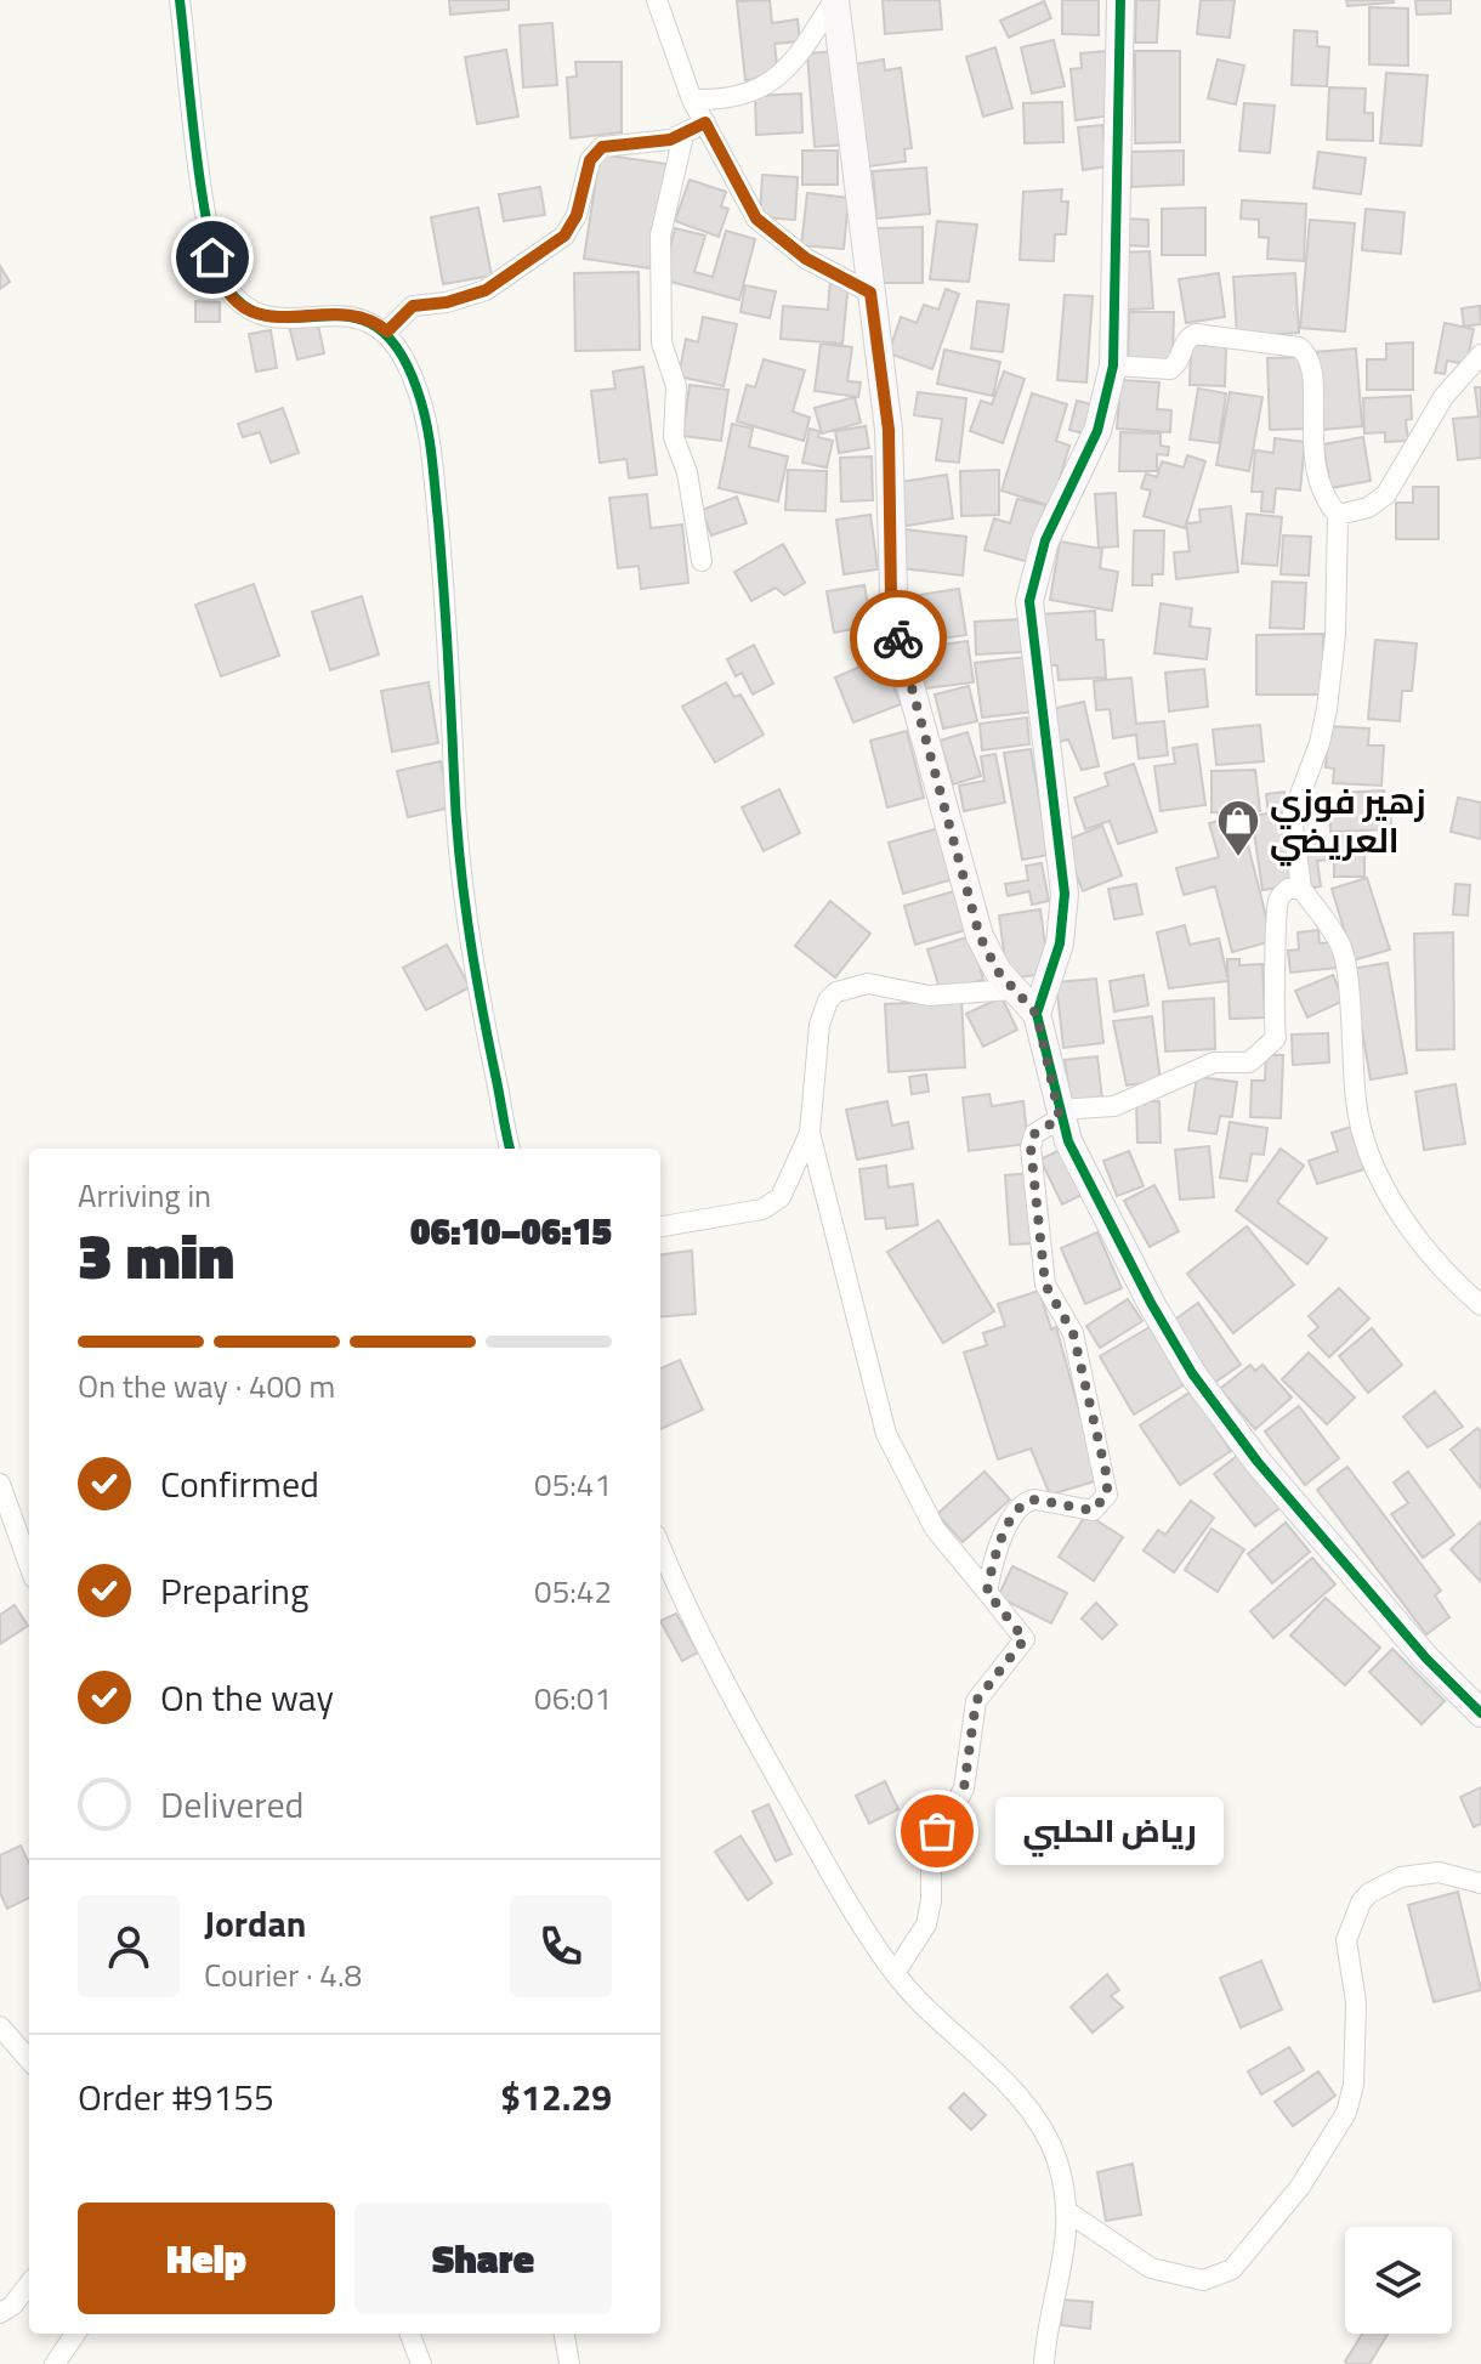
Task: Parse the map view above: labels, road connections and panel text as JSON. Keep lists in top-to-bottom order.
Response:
{
  "places": {
    "shop": ["زهير فوزي العريضي"],
    "other": ["رياض الحلبي"]
  },
  "page": {
    "heading": ["3 min", "Arriving in", "06:10–06:15"],
    "panel": [
      "Jordan",
      "Courier · 4.8",
      "Order #9155",
      "$12.29"
    ],
    "bar": "On the way · 400 m",
    "list": [
      ["Confirmed", "05:41"],
      ["Preparing", "05:42"],
      ["On the way", "06:01"],
      "Delivered"
    ],
    "bubble": "رياض الحلبي",
    "buttons": ["Help", "Share"]
  }
}
